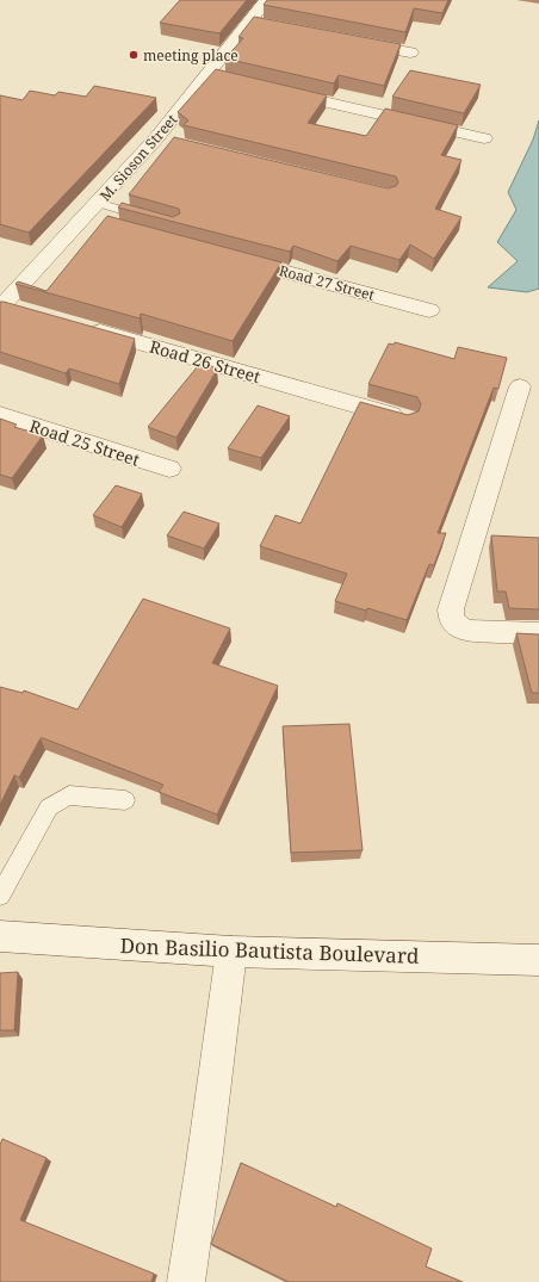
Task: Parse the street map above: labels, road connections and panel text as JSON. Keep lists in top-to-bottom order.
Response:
{
  "streets": {
    "street": [
      "M. Sioson Street",
      "Road 27 Street",
      "Road 26 Street",
      "Road 25 Street",
      "Don Basilio Bautista Boulevard"
    ]
  },
  "places": ["meeting place"]
}
